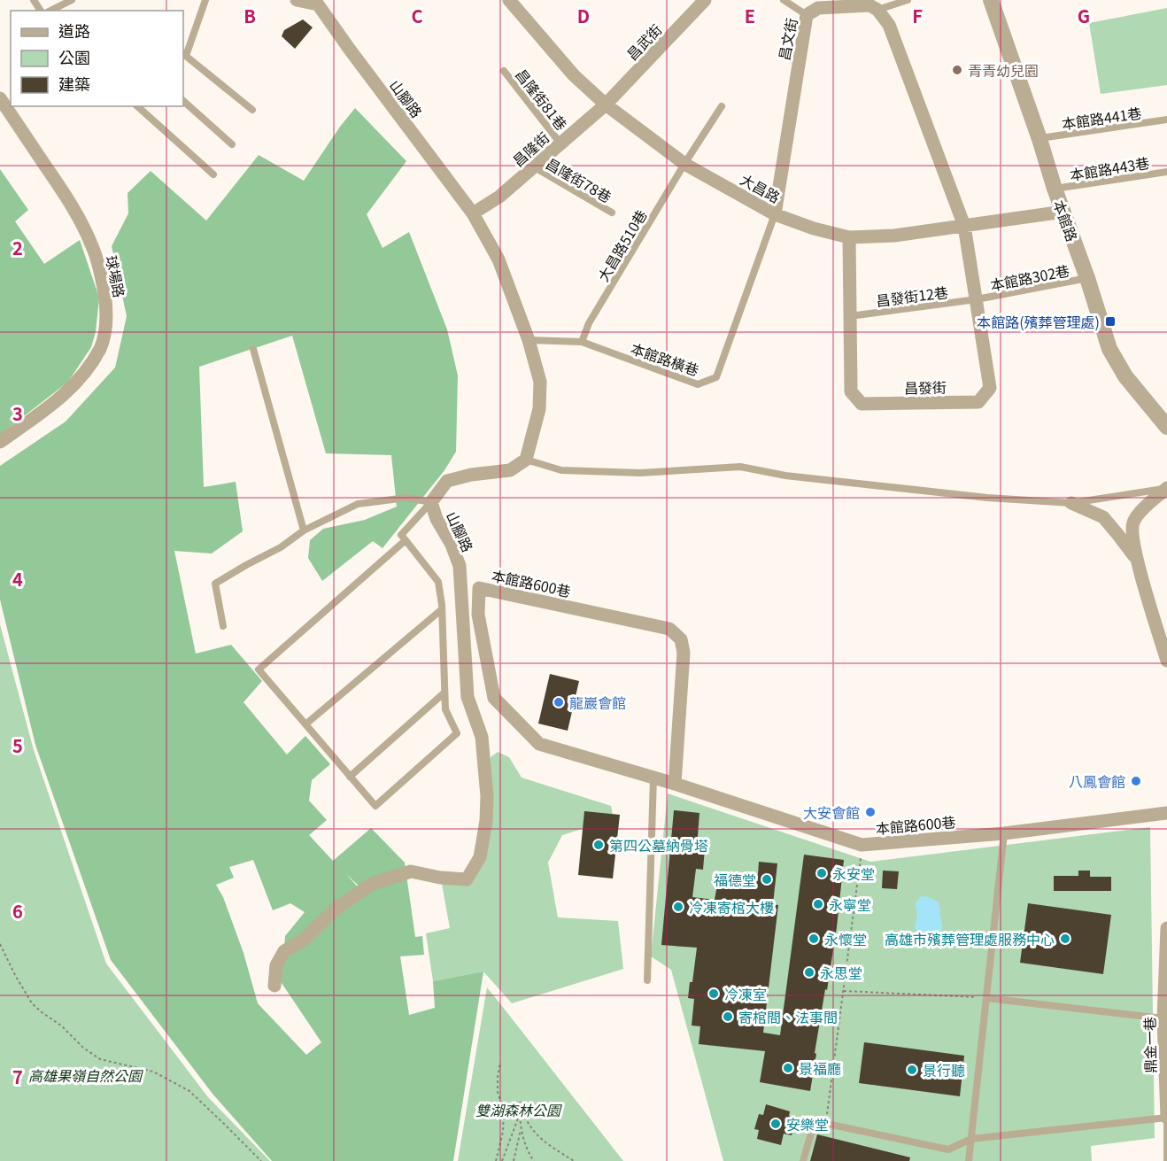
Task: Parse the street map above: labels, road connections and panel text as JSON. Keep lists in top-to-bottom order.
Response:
{
  "streets": {
    "street": [
      "昌文街",
      "昌武街",
      "山腳路",
      "昌隆街",
      "大昌路",
      "本館路",
      "球場路",
      "昌發街",
      "本館路600巷",
      "鼎金一巷"
    ],
    "lane": [
      "昌隆街81巷",
      "本館路441巷",
      "本館路443巷",
      "昌隆街78巷",
      "大昌路510巷",
      "本館路302巷",
      "昌發街12巷",
      "本館路橫巷"
    ]
  },
  "crossings": [
    ["昌文街", "大昌路"],
    ["昌文街", "本館路橫巷"],
    ["昌武街", "昌隆街"],
    ["昌武街", "大昌路"],
    ["山腳路", "昌隆街"],
    ["山腳路", "本館路橫巷"],
    ["昌隆街81巷", "昌隆街"],
    ["本館路441巷", "本館路"],
    ["昌隆街", "昌隆街78巷"],
    ["昌隆街", "大昌路"],
    ["本館路443巷", "本館路"],
    ["大昌路", "本館路"],
    ["大昌路", "大昌路510巷"],
    ["大昌路", "本館路橫巷"],
    ["大昌路", "昌發街"],
    ["本館路", "本館路302巷"],
    ["大昌路510巷", "本館路橫巷"],
    ["本館路302巷", "昌發街12巷"],
    ["本館路302巷", "昌發街"],
    ["昌發街12巷", "昌發街"]
  ],
  "parks": ["高雄果嶺自然公園", "雙湖森林公園"],
  "places": {
    "other": [
      "青青幼兒園",
      "龍巖會館",
      "八鳳會館",
      "大安會館",
      "第四公墓納骨塔",
      "永安堂",
      "福德堂",
      "永寧堂",
      "冷凍寄棺大樓",
      "永懷堂",
      "高雄市殯葬管理處服務中心",
      "永思堂",
      "冷凍室",
      "寄棺間、法事間",
      "景福廳",
      "景行聽",
      "安樂堂"
    ],
    "transit": ["本館路(殯葬管理處)"]
  },
  "legend": ["道路", "公園", "建築"],
  "grid": {
    "columns": [
      "B",
      "C",
      "D",
      "E",
      "F",
      "G"
    ],
    "rows": [
      "2",
      "3",
      "4",
      "5",
      "6",
      "7"
    ]
  }
}
